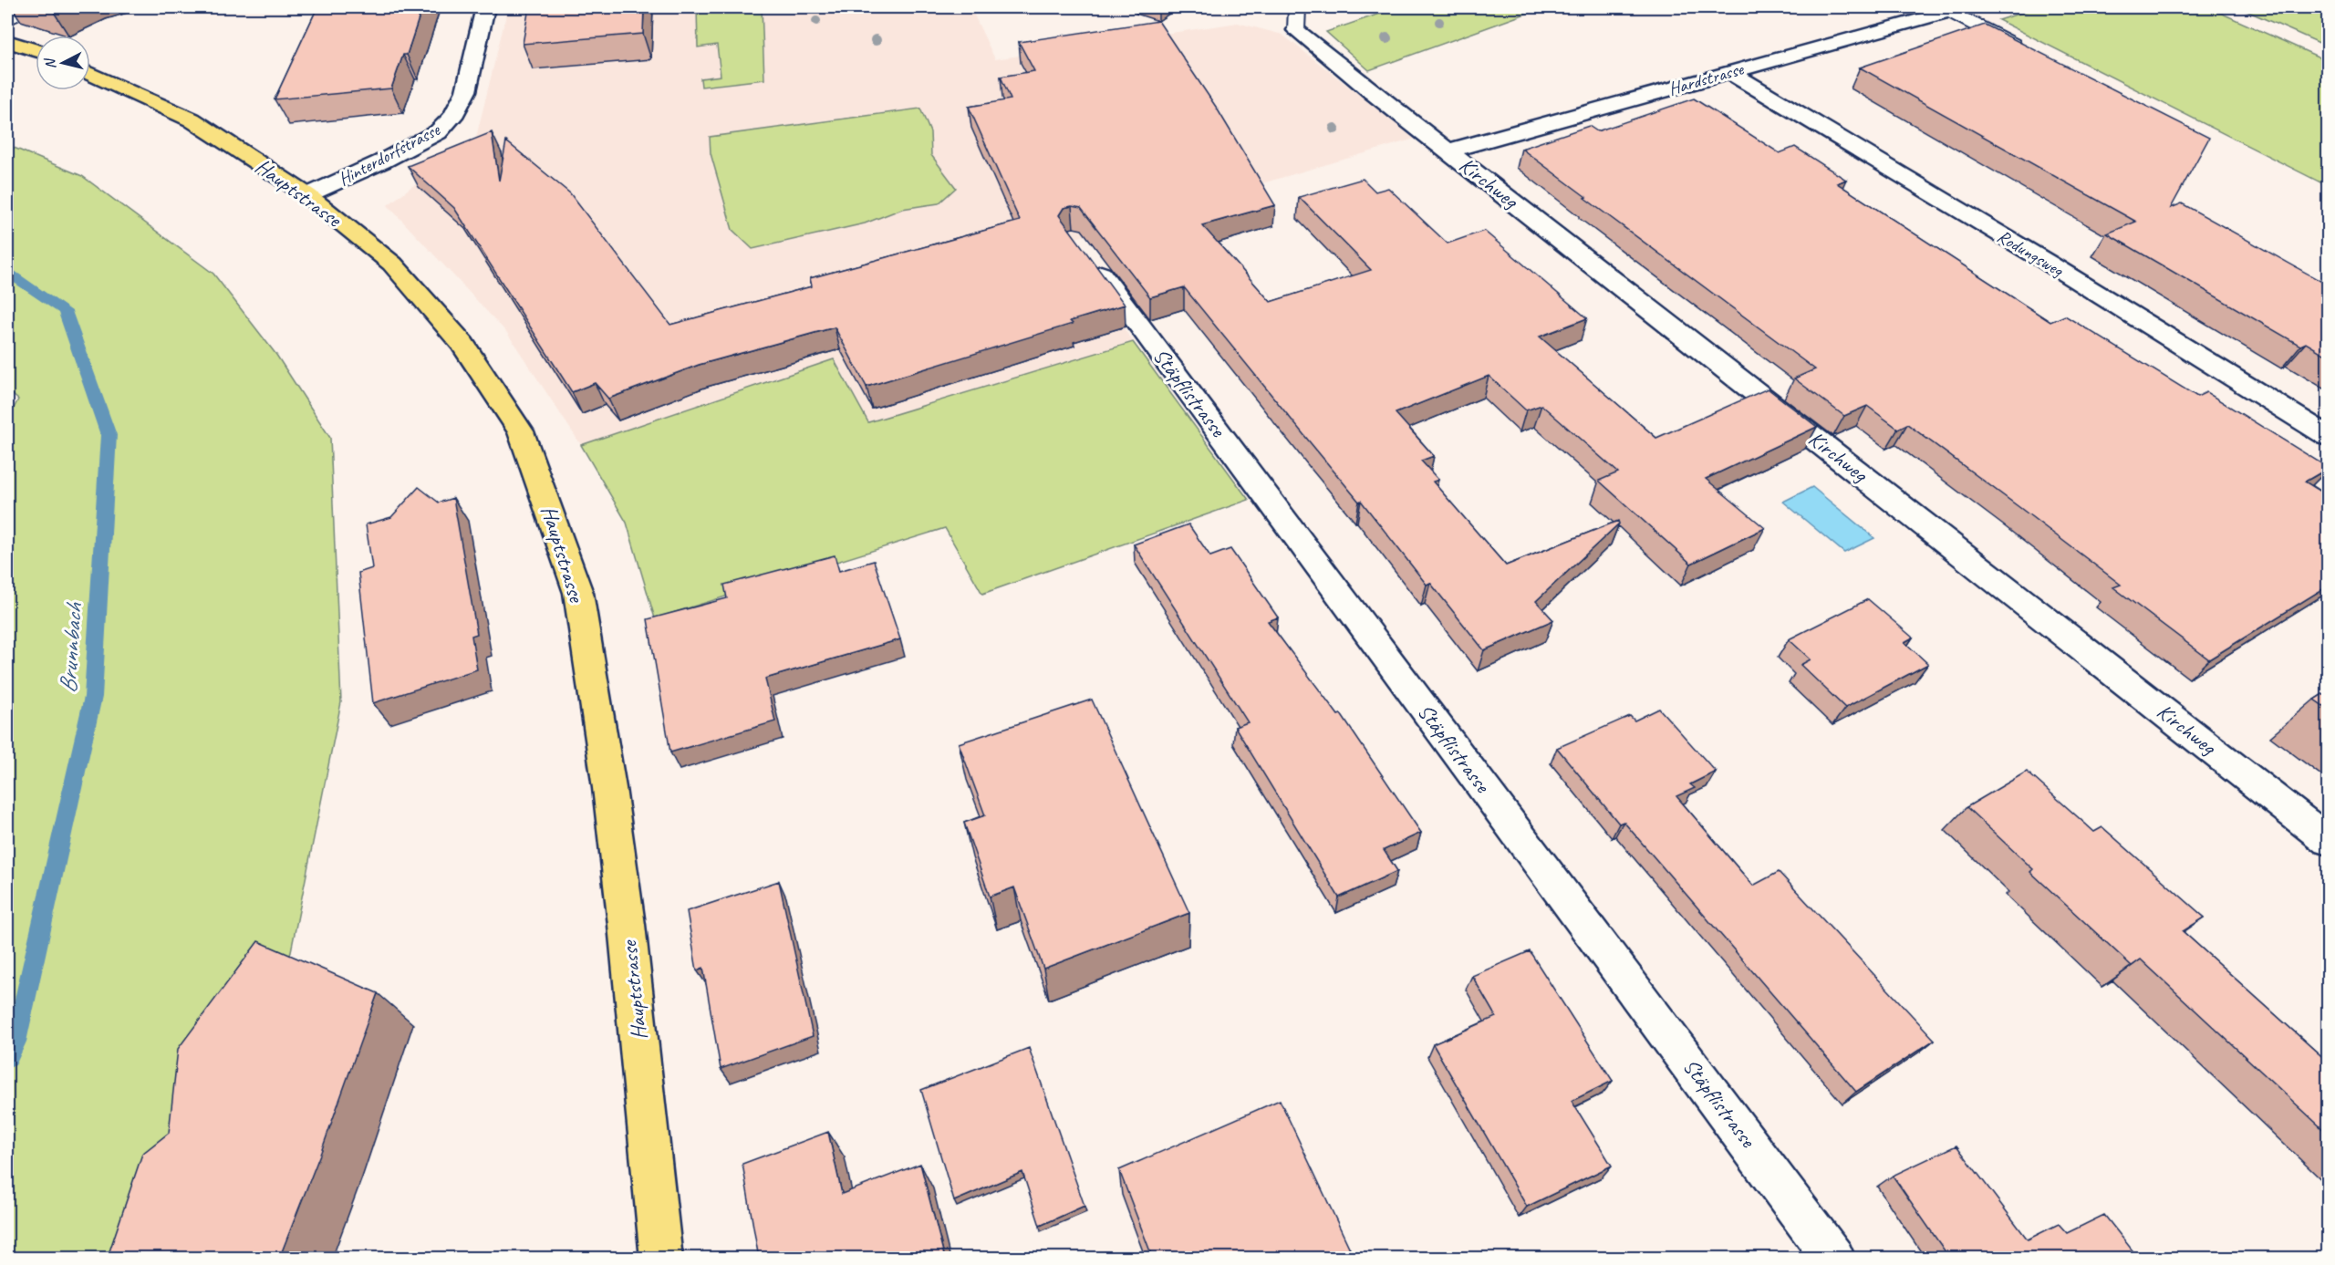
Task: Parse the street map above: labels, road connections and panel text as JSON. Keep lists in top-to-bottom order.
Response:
{
  "streets": {
    "main road": ["Hauptstrasse"],
    "street": [
      "Hardstrasse",
      "Hinterdorfstrasse",
      "Kirchweg",
      "Rodungsweg",
      "Stäpflistrasse"
    ]
  },
  "crossings": [
    ["Hardstrasse", "Kirchweg"],
    ["Hardstrasse", "Rodungsweg"],
    ["Hinterdorfstrasse", "Hauptstrasse"]
  ],
  "water": ["Brunnbach"],
  "north": "left"
}
